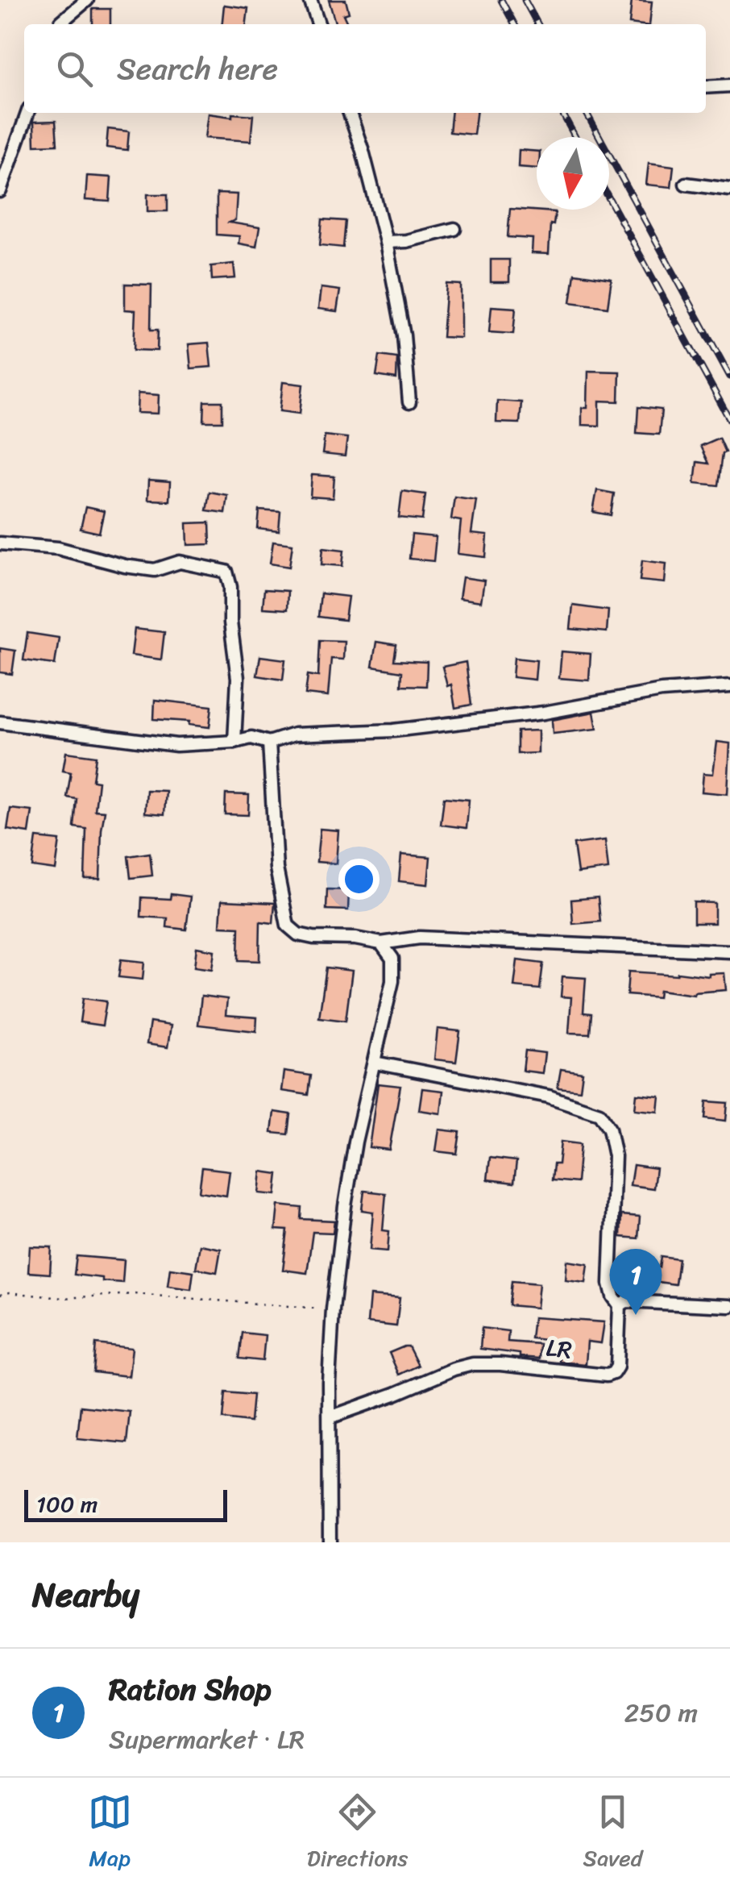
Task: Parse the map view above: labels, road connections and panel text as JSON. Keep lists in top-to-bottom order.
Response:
{
  "streets": {
    "street": ["LR"]
  },
  "scale_bar": "100 m",
  "north": "bottom",
  "page": {
    "search": "Search here",
    "pins": "1",
    "scale": "100 m",
    "heading": "Nearby",
    "list": [
      {
        "mark": "1",
        "name": "Ration Shop",
        "note": "Supermarket · LR",
        "value": "250 m"
      }
    ],
    "nav": ["Map", "Directions", "Saved"]
  }
}
